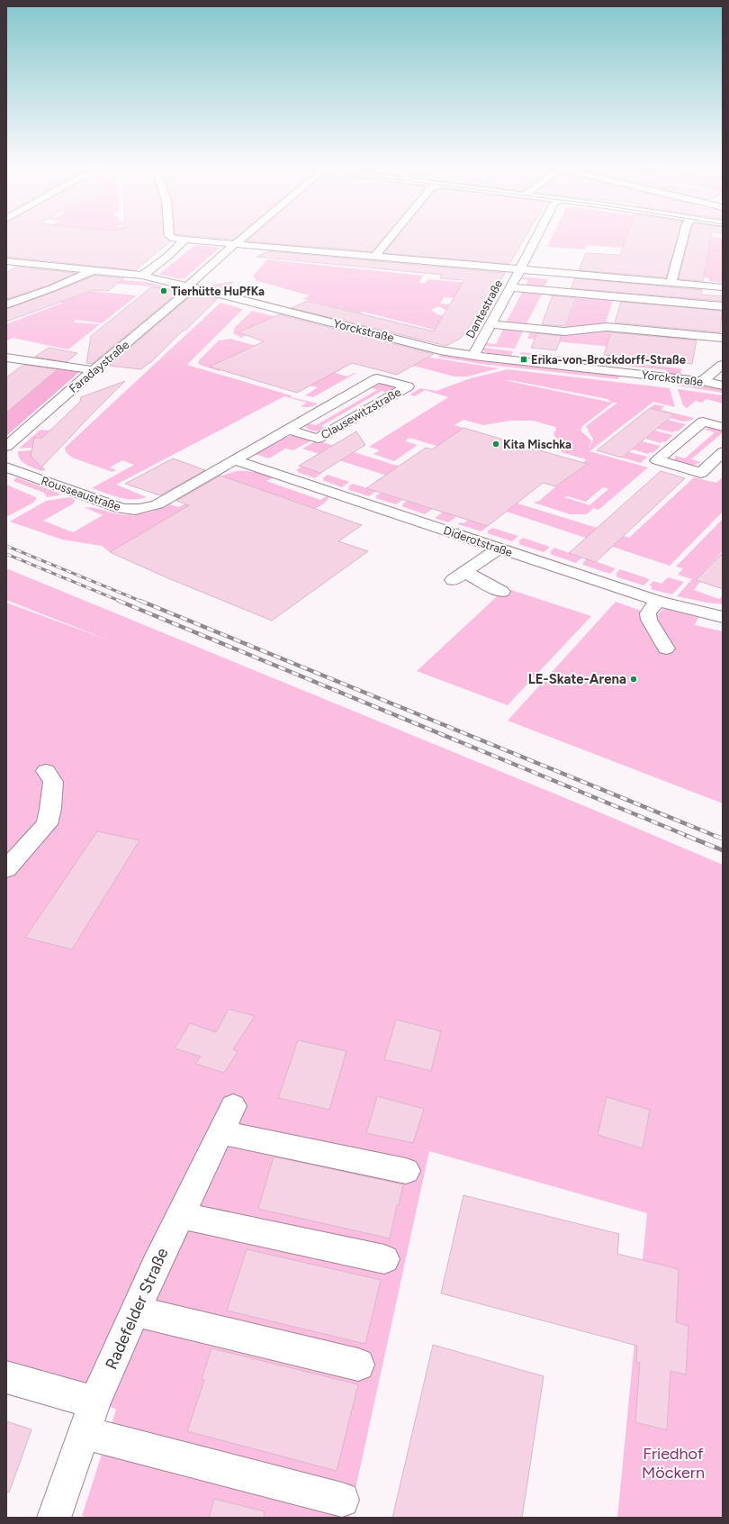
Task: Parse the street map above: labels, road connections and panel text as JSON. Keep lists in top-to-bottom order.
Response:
{
  "streets": {
    "street": [
      "Dantestraße",
      "Yorckstraße",
      "Faradaystraße",
      "Clausewitzstraße",
      "Rousseaustraße",
      "Diderotstraße",
      "Radefelder Straße"
    ]
  },
  "crossings": [
    ["Dantestraße", "Yorckstraße"],
    ["Yorckstraße", "Faradaystraße"],
    ["Clausewitzstraße", "Rousseaustraße"],
    ["Clausewitzstraße", "Diderotstraße"]
  ],
  "parks": ["Friedhof Möckern"],
  "places": {
    "other": ["Tierhütte HuPfKa", "Kita Mischka", "LE-Skate-Arena"],
    "transit": ["Erika-von-Brockdorff-Straße"]
  }
}
